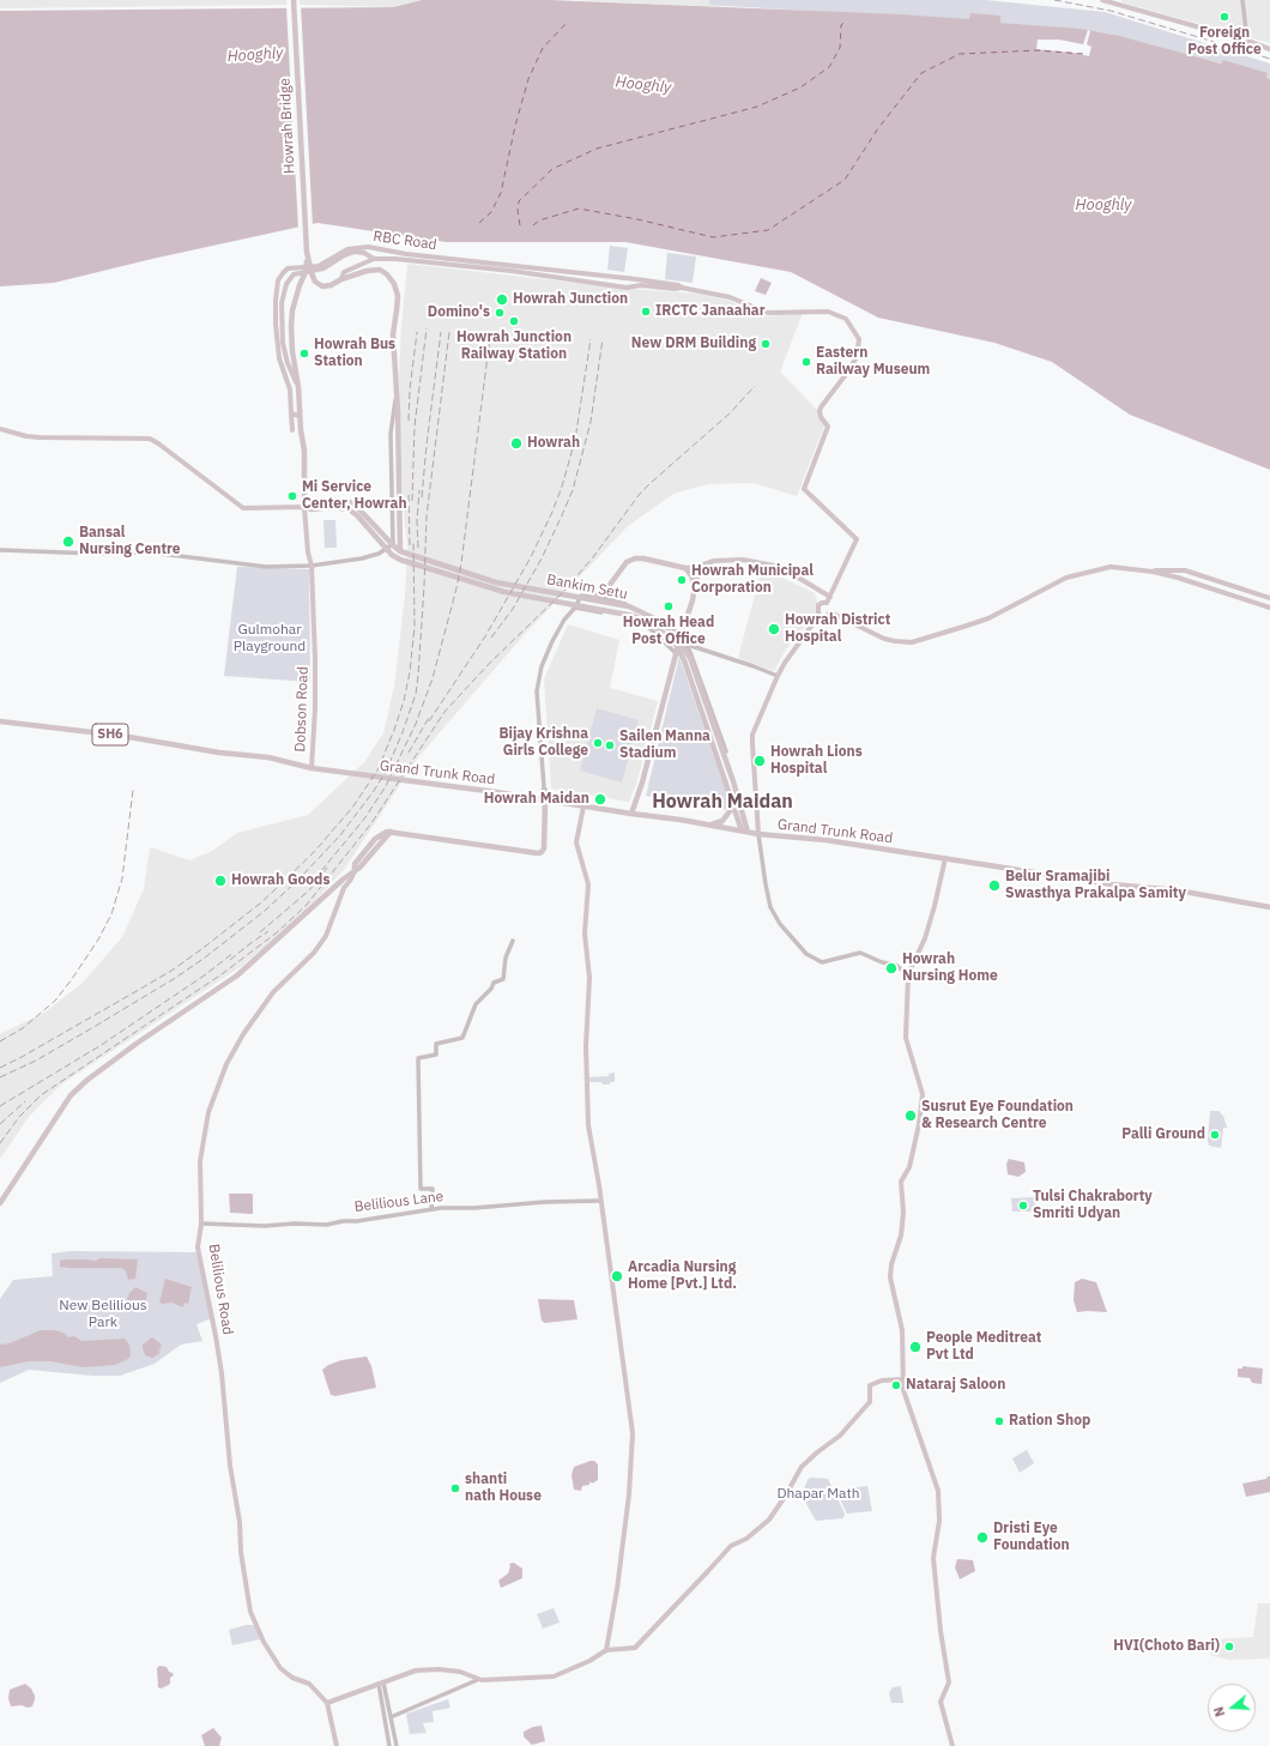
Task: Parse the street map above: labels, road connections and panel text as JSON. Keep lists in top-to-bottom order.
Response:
{
  "streets": {
    "main road": [
      "Howrah Bridge",
      "RBC Road",
      "Bankim Setu",
      "Dobson Road",
      "SH6",
      "Grand Trunk Road",
      "Belilious Road"
    ],
    "street": ["Belilious Lane"]
  },
  "crossings": [
    ["Bankim Setu", "Dobson Road"],
    ["Bankim Setu", "Grand Trunk Road"],
    ["Dobson Road", "Grand Trunk Road"],
    ["Belilious Lane", "Belilious Road"]
  ],
  "districts": ["Howrah Maidan"],
  "water": ["Hooghly"],
  "parks": ["Gulmohar Playground", "New Belilious Park", "Dhapar Math"],
  "places": [
    "Foreign Post Office",
    "Howrah Junction",
    "IRCTC Janaahar",
    "Domino's",
    "Howrah Junction Railway Station",
    "New DRM Building",
    "Howrah Bus Station",
    "Eastern Railway Museum",
    "Howrah",
    "Mi Service Center, Howrah",
    "Bansal Nursing Centre",
    "Howrah Municipal Corporation",
    "Howrah Head Post Office",
    "Howrah District Hospital",
    "Bijay Krishna Girls College",
    "Sailen Manna Stadium",
    "Howrah Lions Hospital",
    "Howrah Maidan",
    "Howrah Goods",
    "Belur Sramajibi Swasthya Prakalpa Samity",
    "Howrah Nursing Home",
    "Susrut Eye Foundation & Research Centre",
    "Palli Ground",
    "Tulsi Chakraborty Smriti Udyan",
    "Arcadia Nursing Home [Pvt.] Ltd.",
    "People Meditreat Pvt Ltd",
    "Nataraj Saloon",
    "Ration Shop",
    "shanti nath House",
    "Dristi Eye Foundation",
    "HVI(Choto Bari)"
  ],
  "north": "left"
}
